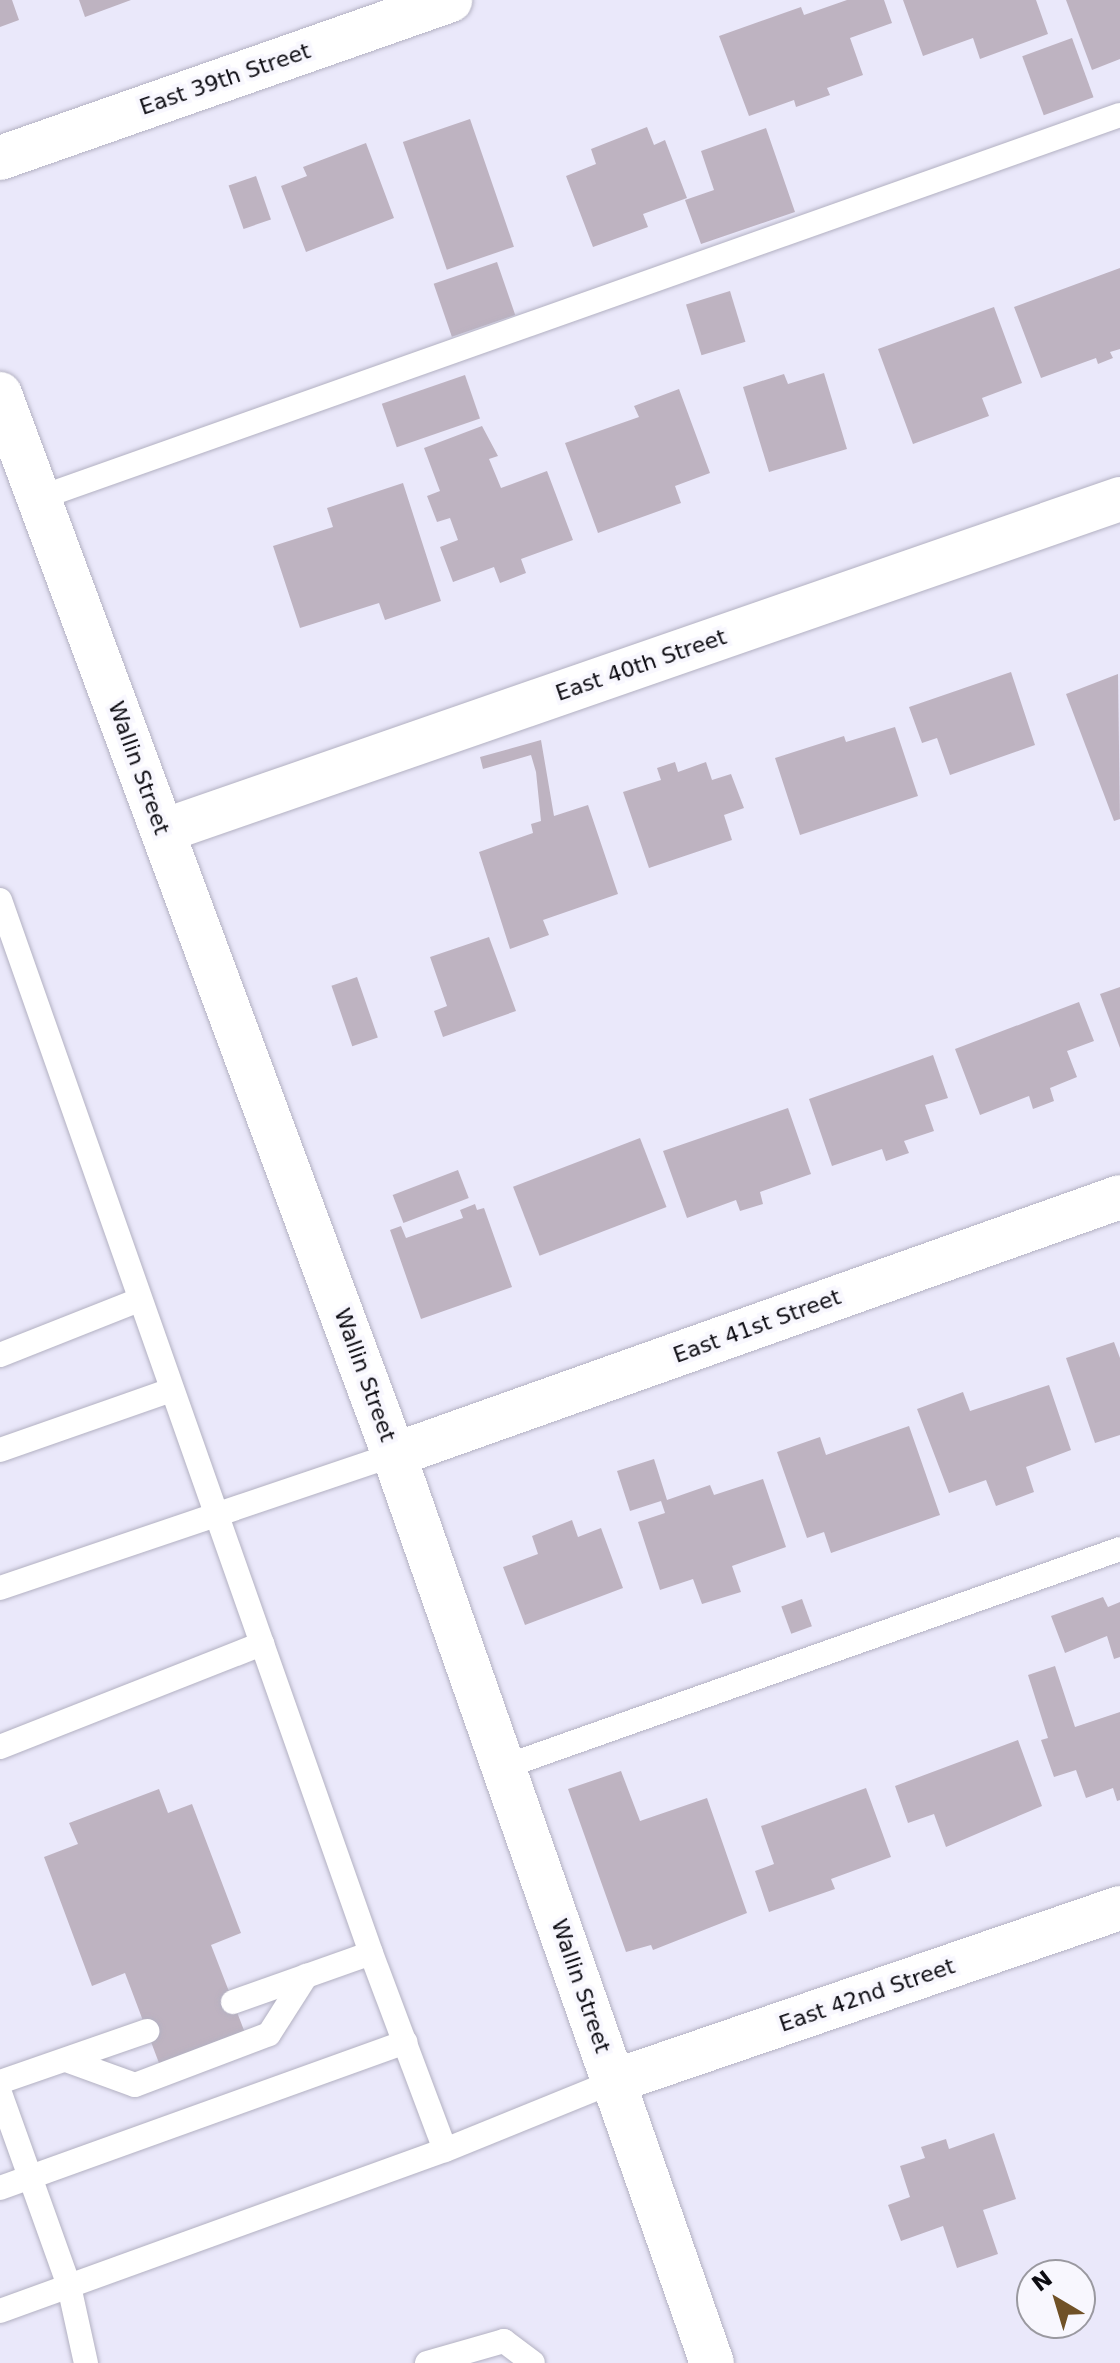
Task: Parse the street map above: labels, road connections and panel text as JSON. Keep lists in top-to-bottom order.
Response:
{
  "streets": {
    "street": [
      "East 39th Street",
      "East 40th Street",
      "Wallin Street",
      "East 41st Street",
      "East 42nd Street"
    ]
  },
  "crossings": [
    ["East 40th Street", "Wallin Street"],
    ["Wallin Street", "East 41st Street"],
    ["Wallin Street", "East 42nd Street"]
  ],
  "north": "top left"
}
